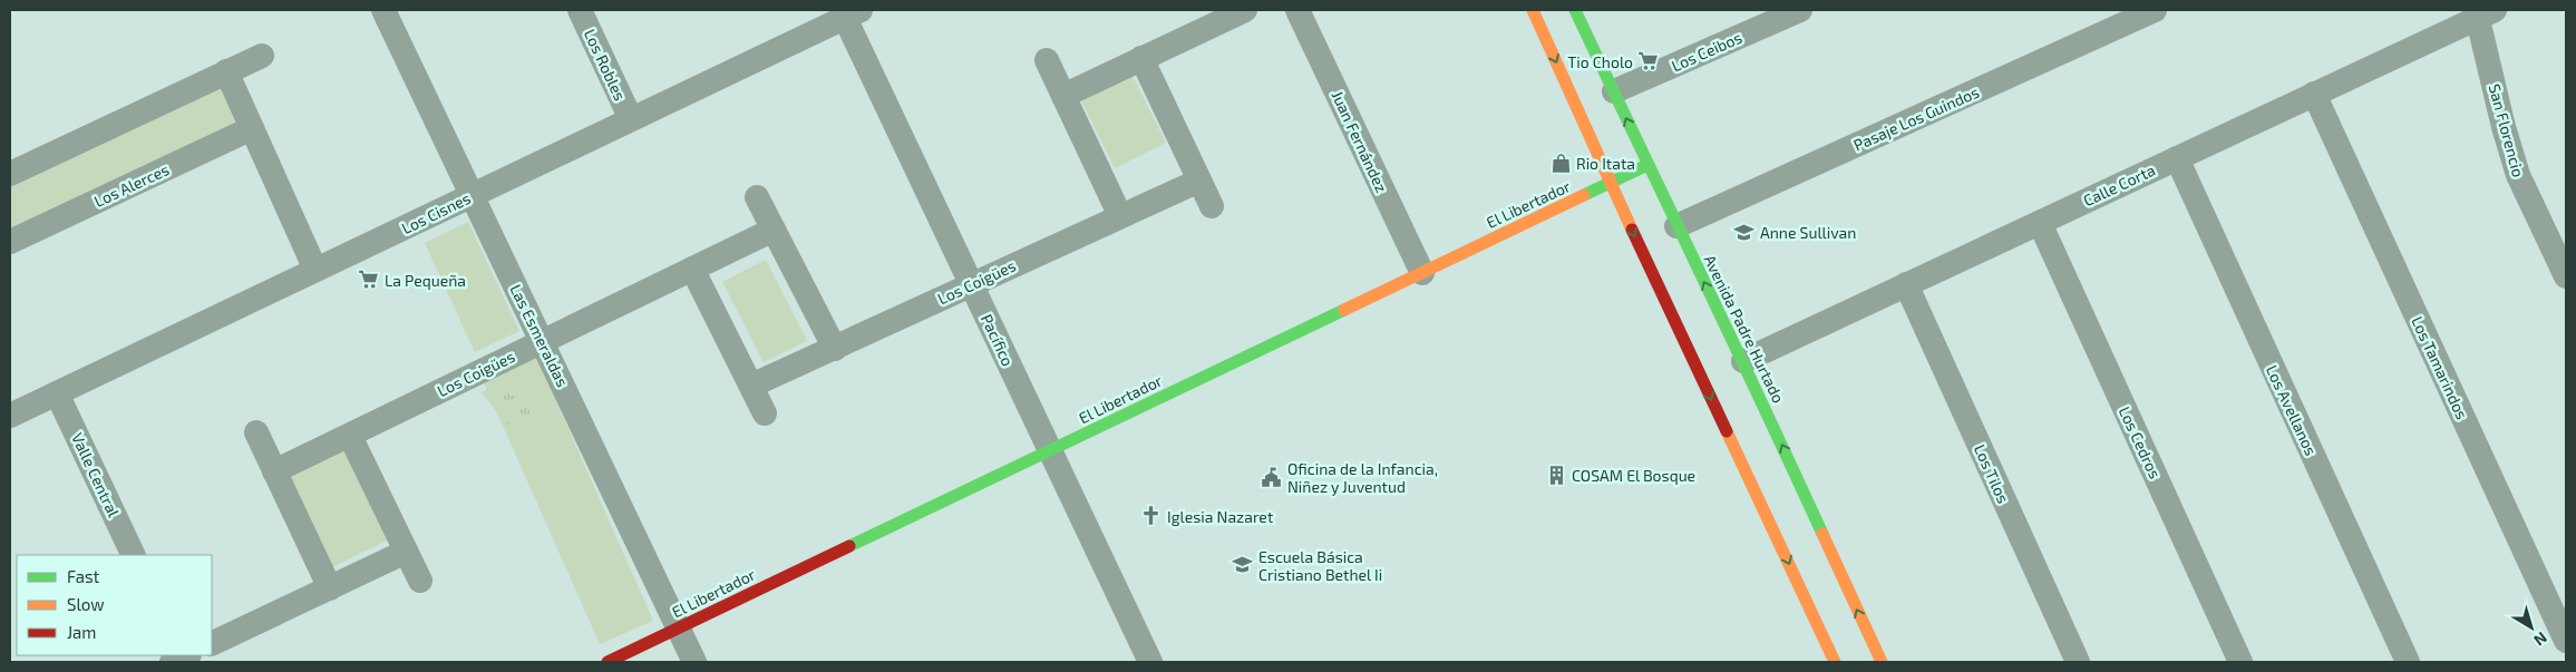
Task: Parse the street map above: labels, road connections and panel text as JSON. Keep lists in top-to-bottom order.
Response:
{
  "streets": {
    "main road": ["El Libertador", "Avenida Padre Hurtado"],
    "street": [
      "Los Ceibos",
      "Los Robles",
      "Pasaje Los Guindos",
      "San Florencio",
      "Juan Fernández",
      "Los Alerces",
      "Calle Corta",
      "Los Cisnes",
      "Los Coigües",
      "Las Esmeraldas",
      "Pacífico",
      "Los Tamarindos",
      "Los Avellanos",
      "Los Cedros",
      "Los Tilos",
      "Valle Central"
    ]
  },
  "crossings": [
    ["Los Ceibos", "Avenida Padre Hurtado"],
    ["Los Robles", "Los Cisnes"],
    ["Pasaje Los Guindos", "Avenida Padre Hurtado"],
    ["San Florencio", "Calle Corta"],
    ["Juan Fernández", "El Libertador"],
    ["Calle Corta", "Avenida Padre Hurtado"],
    ["Calle Corta", "Los Tamarindos"],
    ["Calle Corta", "Los Avellanos"],
    ["Calle Corta", "Los Cedros"],
    ["Calle Corta", "Los Tilos"],
    ["El Libertador", "Avenida Padre Hurtado"],
    ["El Libertador", "Las Esmeraldas"],
    ["El Libertador", "Pacífico"],
    ["Los Cisnes", "Las Esmeraldas"],
    ["Los Cisnes", "Pacífico"],
    ["Los Cisnes", "Valle Central"],
    ["Los Coigües", "Las Esmeraldas"],
    ["Los Coigües", "Pacífico"]
  ],
  "places": {
    "supermarket": ["Tio Cholo", "La Pequeña"],
    "shop": ["Rio Itata"],
    "school or university": ["Anne Sullivan", "Escuela Básica Cristiano Bethel Ii"],
    "building": ["COSAM El Bosque"],
    "public building": ["Oficina de la Infancia, Niñez y Juventud"],
    "church": ["Iglesia Nazaret"]
  },
  "legend": ["Fast", "Slow", "Jam"],
  "north": "bottom right"
}
